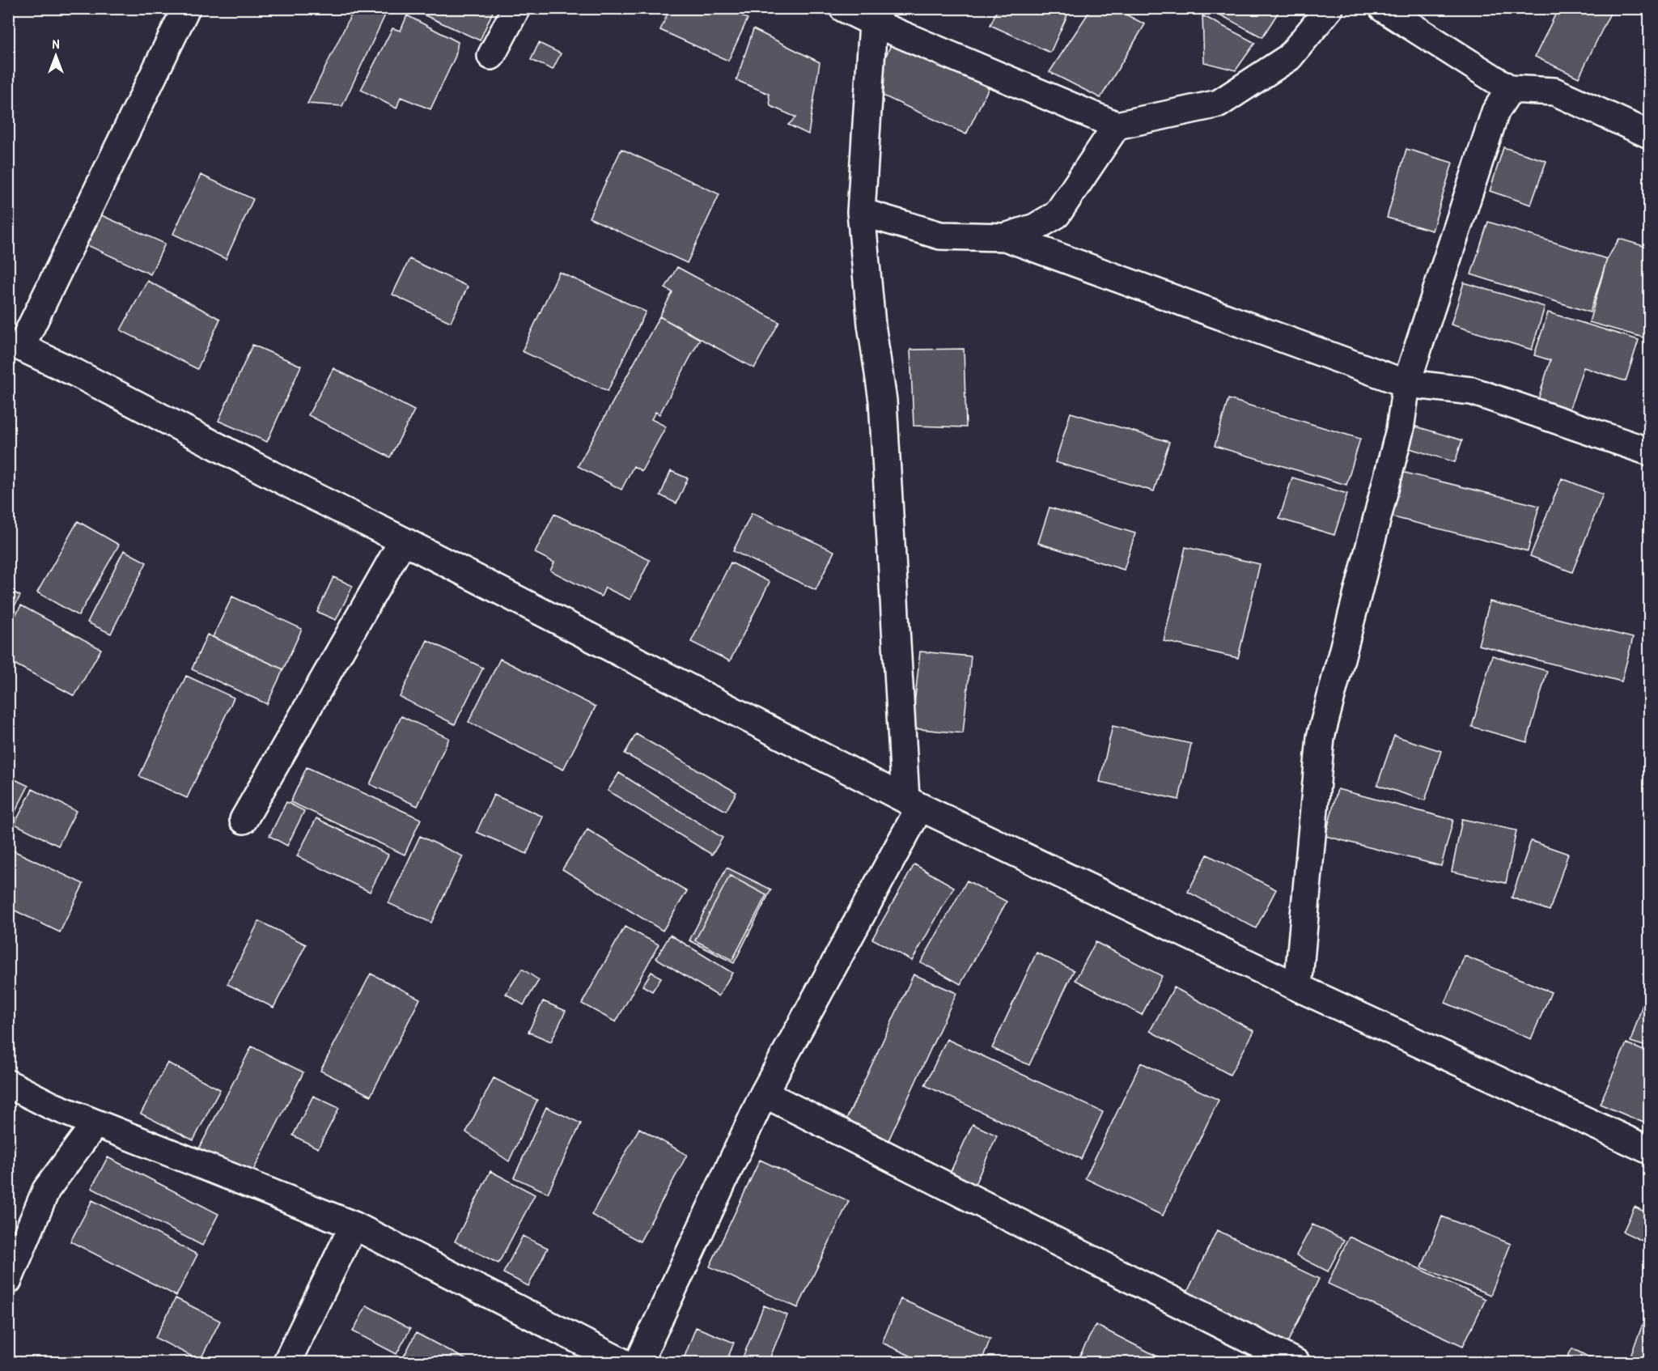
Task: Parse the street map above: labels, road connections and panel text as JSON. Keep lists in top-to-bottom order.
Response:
{
  "north": "top"
}
